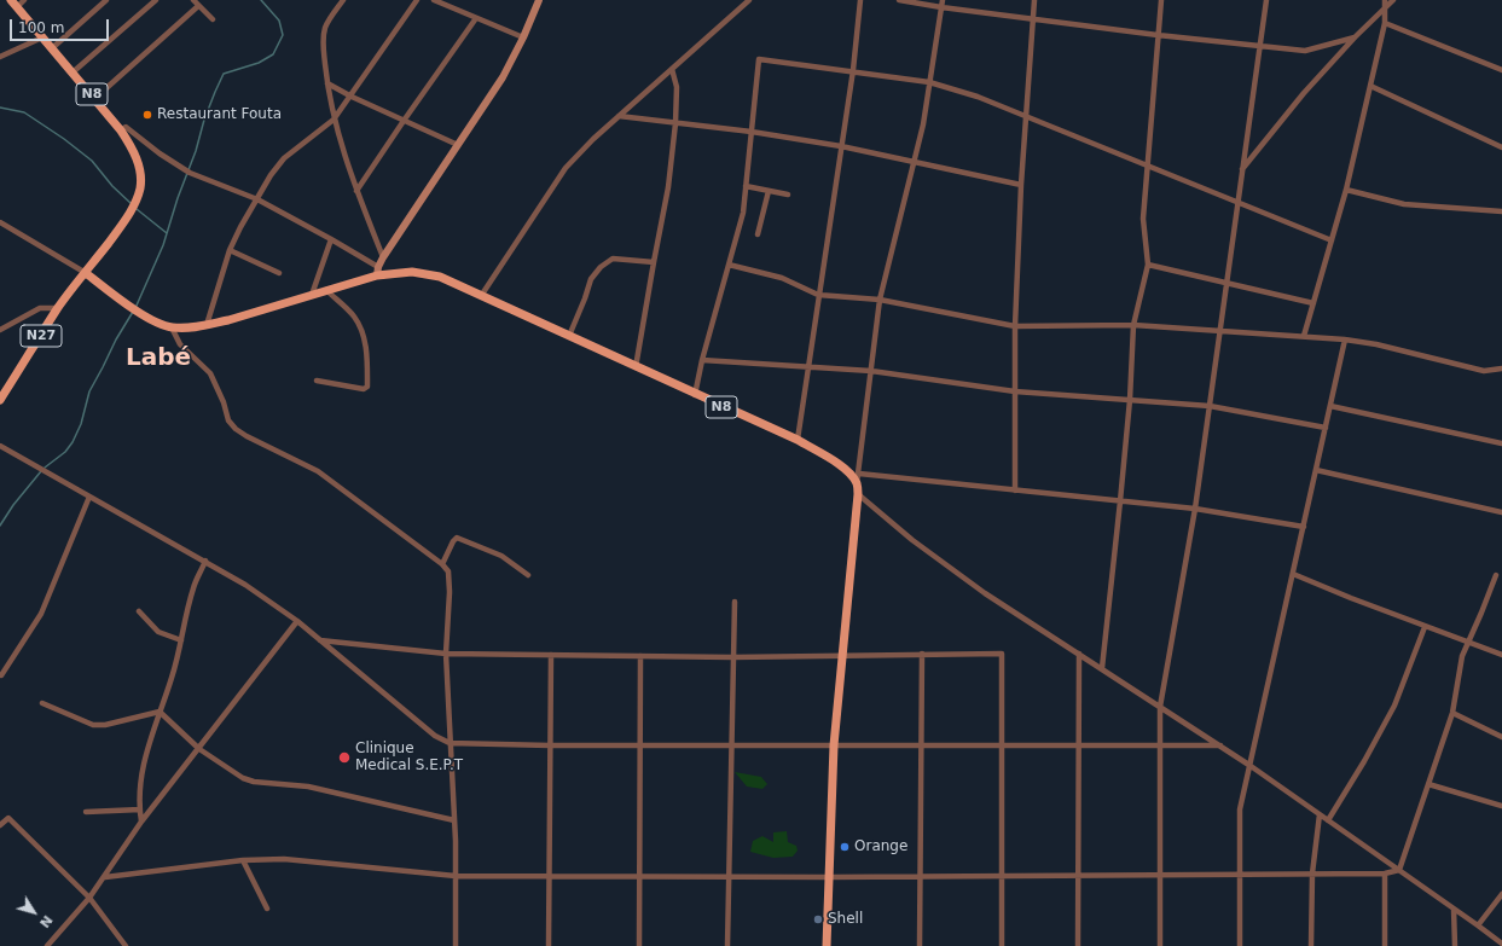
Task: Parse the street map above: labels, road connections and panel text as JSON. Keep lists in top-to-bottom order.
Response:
{
  "streets": {
    "main road": ["N8", "N27"]
  },
  "crossings": [
    ["N8", "N27"]
  ],
  "districts": ["Labé"],
  "places": [
    "Restaurant Fouta",
    "Clinique Medical S.E.P.T",
    "Orange",
    "Shell"
  ],
  "scale_bar": "100 m",
  "north": "bottom right"
}
